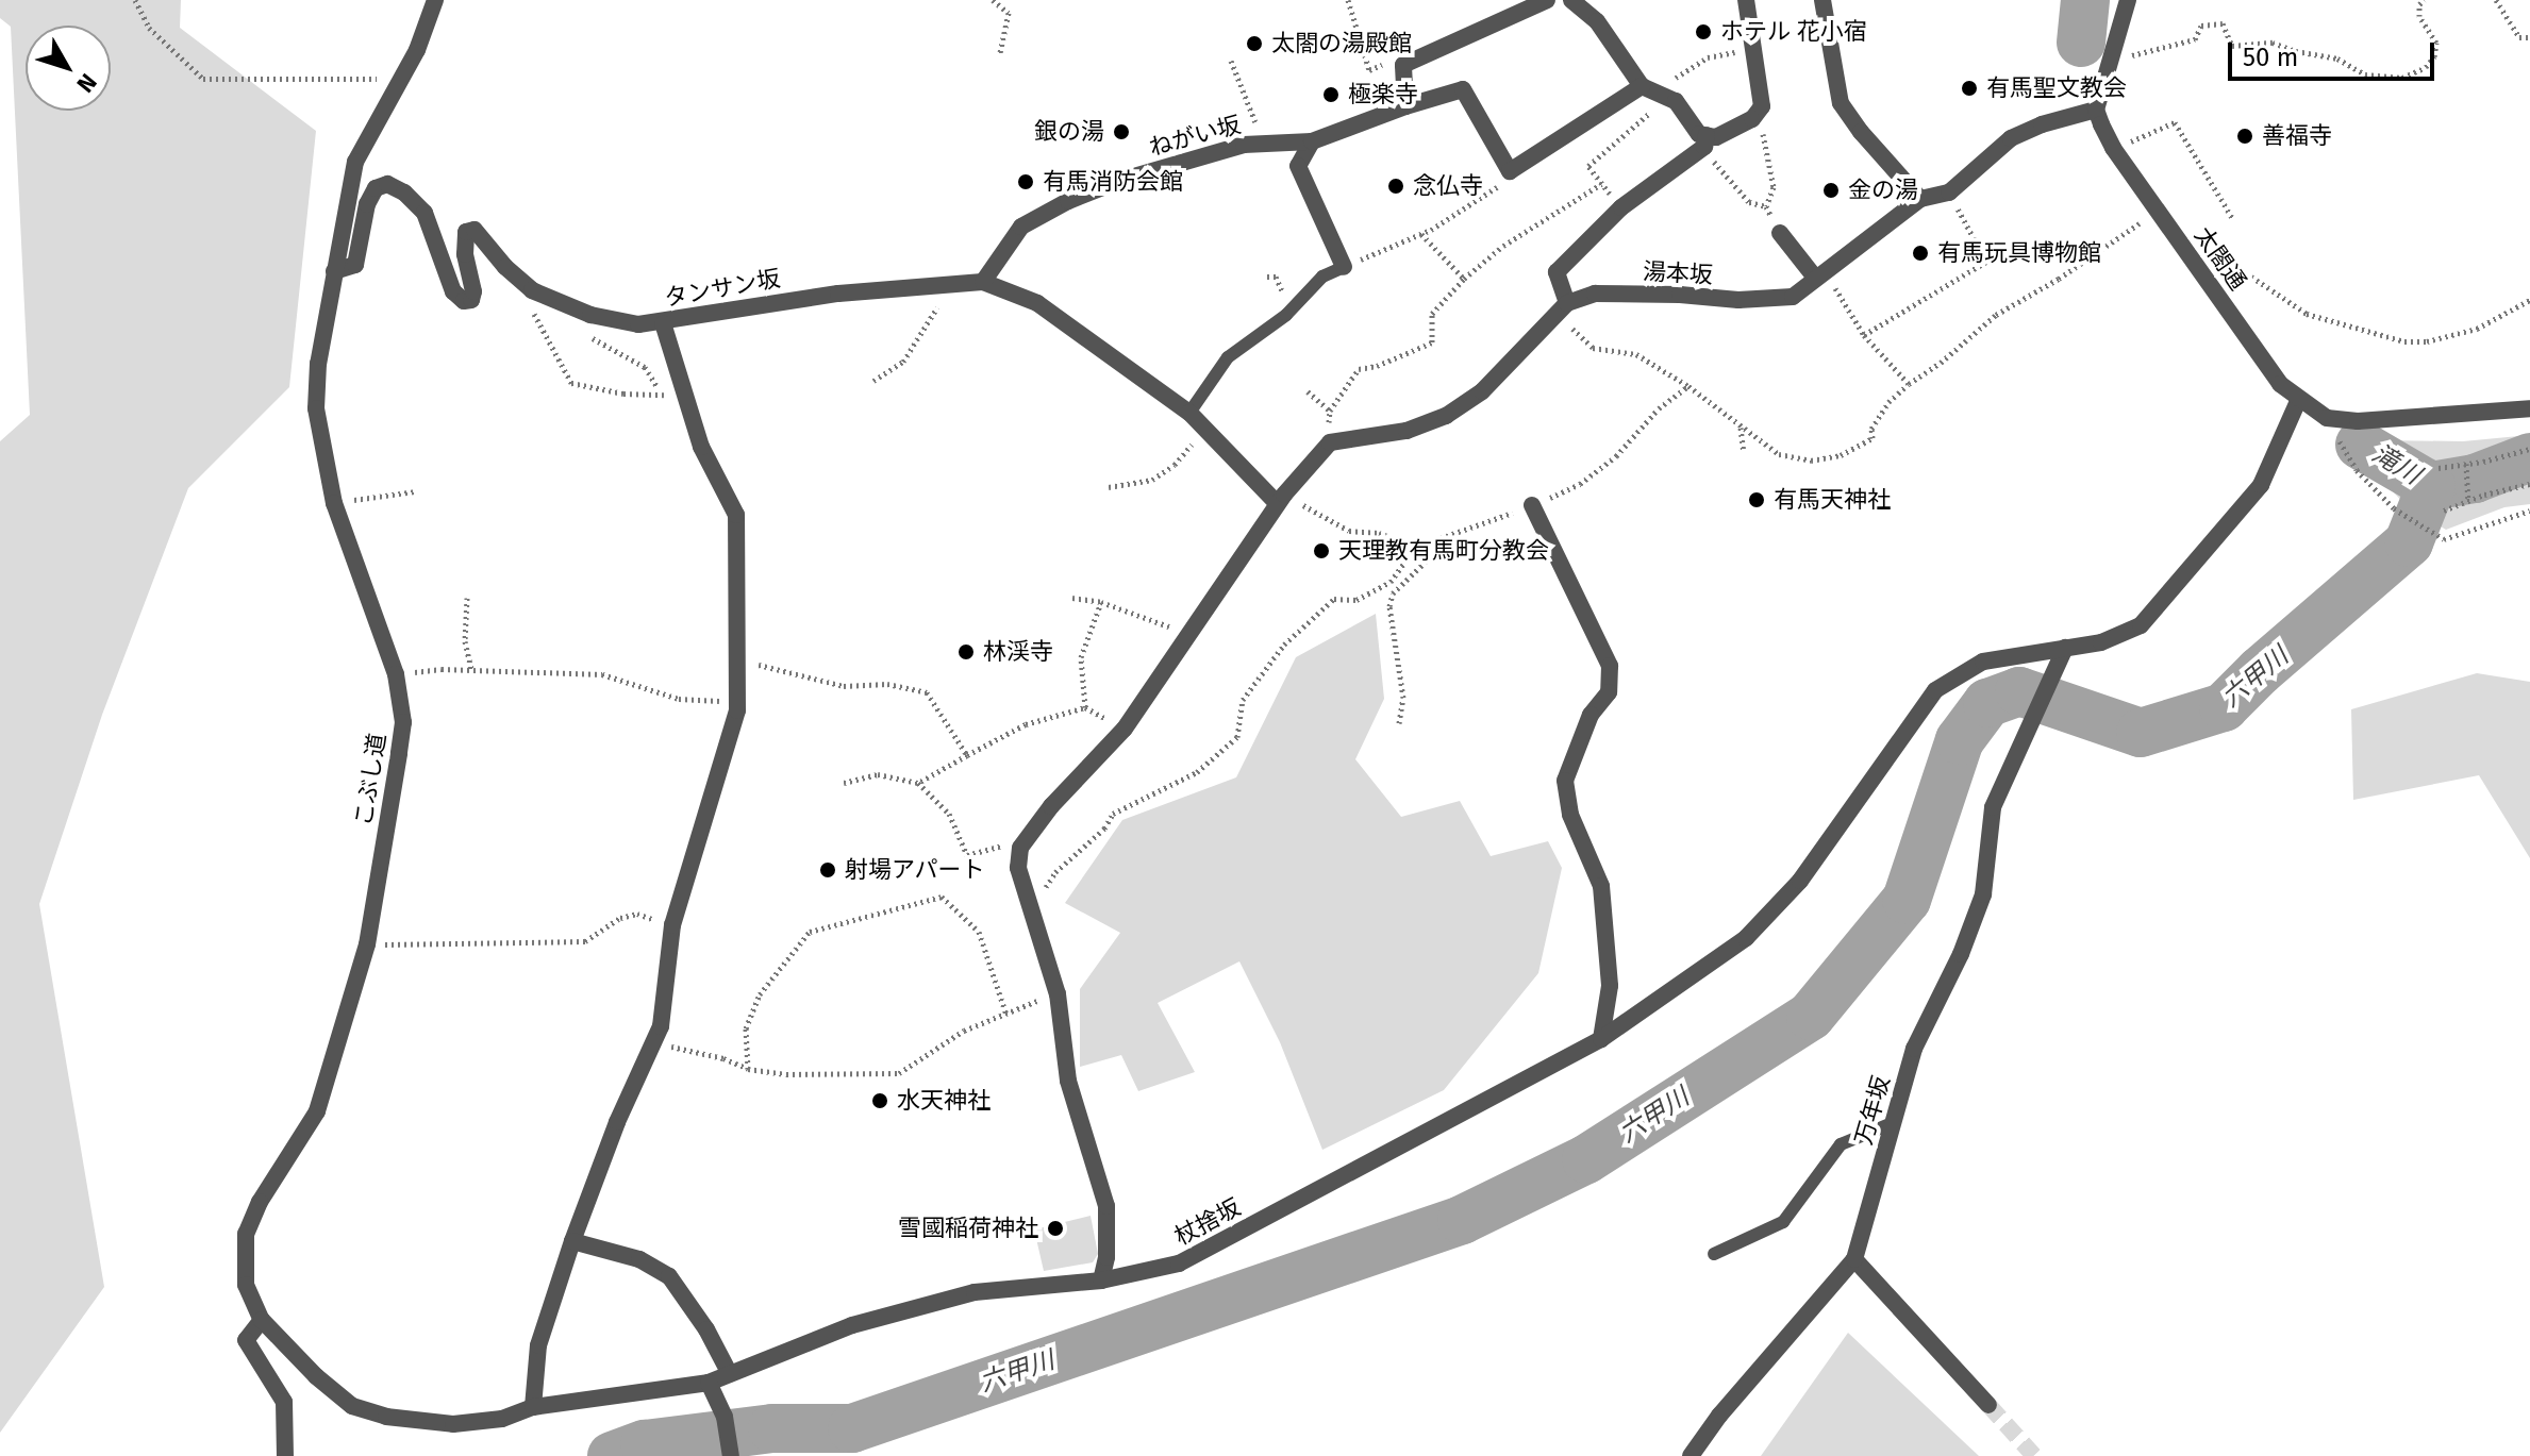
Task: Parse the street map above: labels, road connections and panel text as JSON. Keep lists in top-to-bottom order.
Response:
{
  "streets": {
    "street": [
      "ねがい坂",
      "太閤通",
      "湯本坂",
      "タンサン坂",
      "こぶし道",
      "万年坂",
      "杖捨坂"
    ]
  },
  "crossings": [
    ["ねがい坂", "タンサン坂"],
    ["太閤通", "湯本坂"],
    ["太閤通", "杖捨坂"],
    ["タンサン坂", "こぶし道"],
    ["こぶし道", "杖捨坂"],
    ["万年坂", "杖捨坂"]
  ],
  "water": ["滝川", "六甲川"],
  "places": [
    "ホテル 花小宿",
    "太閤の湯殿館",
    "有馬聖文教会",
    "極楽寺",
    "銀の湯",
    "善福寺",
    "有馬消防会館",
    "念仏寺",
    "金の湯",
    "有馬玩具博物館",
    "有馬天神社",
    "天理教有馬町分教会",
    "林渓寺",
    "射場アパート",
    "水天神社",
    "雪國稲荷神社"
  ],
  "scale_bar": "50 m",
  "north": "bottom right"
}
